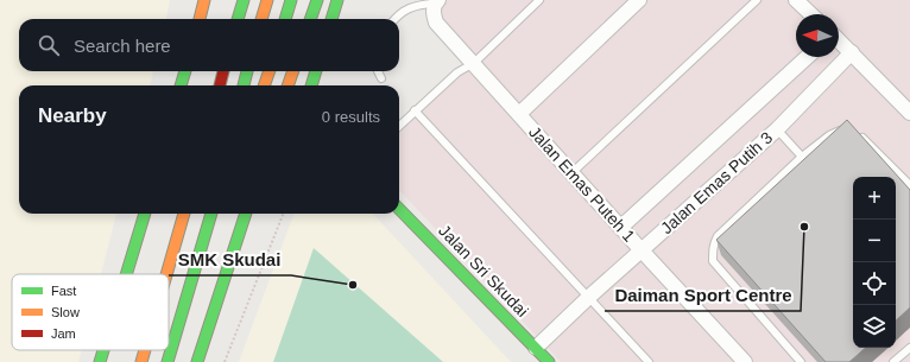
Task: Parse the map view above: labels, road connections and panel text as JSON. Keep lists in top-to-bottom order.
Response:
{
  "streets": {
    "main road": ["Jalan Sri Skudai"],
    "street": ["Jalan Emas Putih 3", "Jalan Emas Puteh 1"]
  },
  "crossings": [
    ["Jalan Emas Putih 3", "Jalan Emas Puteh 1"],
    ["Jalan Emas Putih 3", "Jalan Sri Skudai"]
  ],
  "places": ["Daiman Sport Centre", "SMK Skudai"],
  "legend": ["Fast", "Slow", "Jam"],
  "north": "left",
  "page": {
    "search": "Search here",
    "heading": ["Nearby", "0 results"],
    "map_buttons": ["+", "−"]
  }
}
